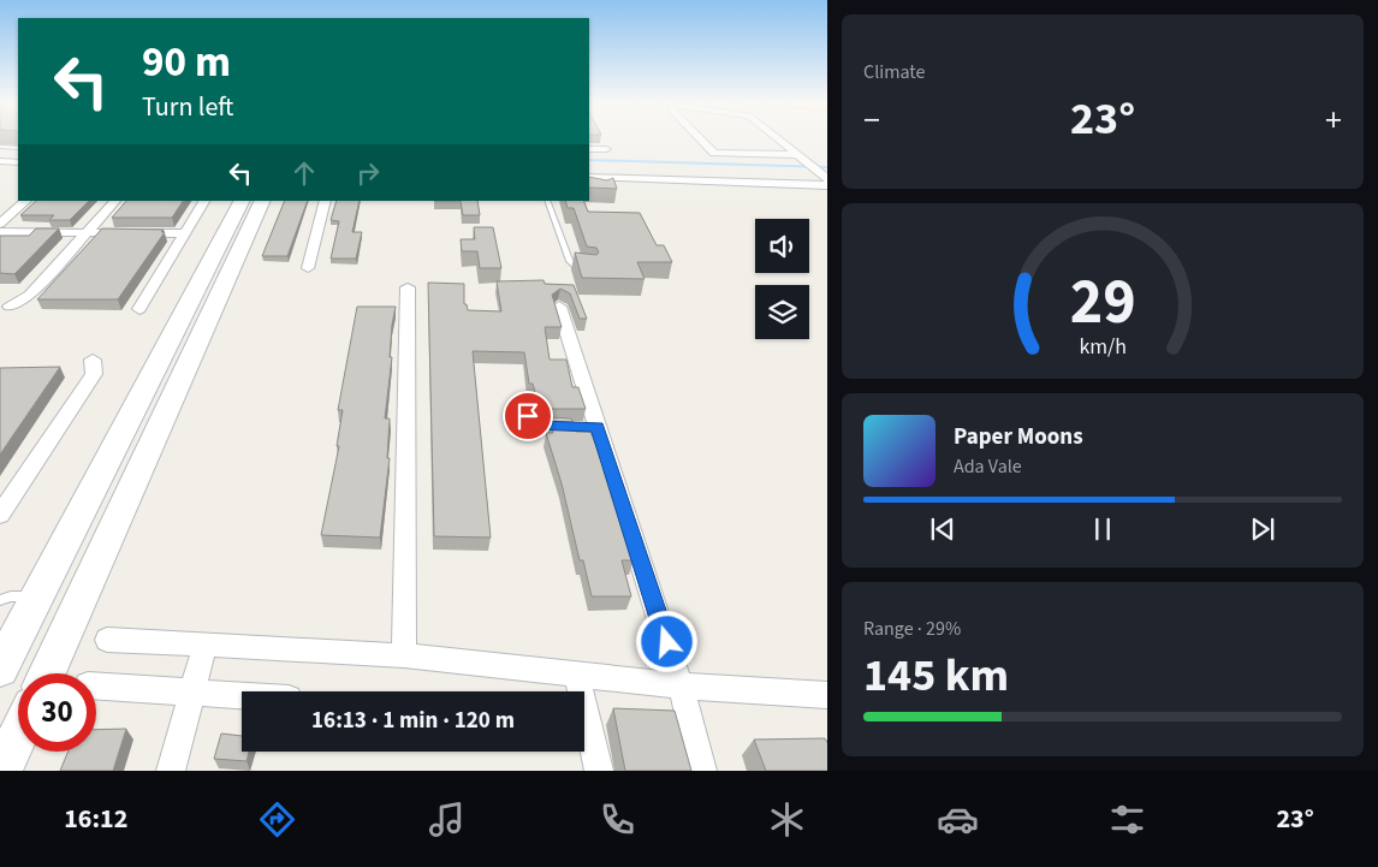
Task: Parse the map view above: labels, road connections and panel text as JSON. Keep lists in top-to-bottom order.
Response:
{
  "page": {
    "tile": [
      "Climate",
      ["Range · 29%", "145 km"]
    ],
    "turn": ["90 m", "Turn left"],
    "heat": ["−", "23°", "+"],
    "song": ["Paper Moons", "Ada Vale"],
    "limit": "30",
    "trip": "16:13 · 1 min · 120 m",
    "tabs": ["16:12", "23°"],
    "gauge": ["29", "km/h"]
  }
}
